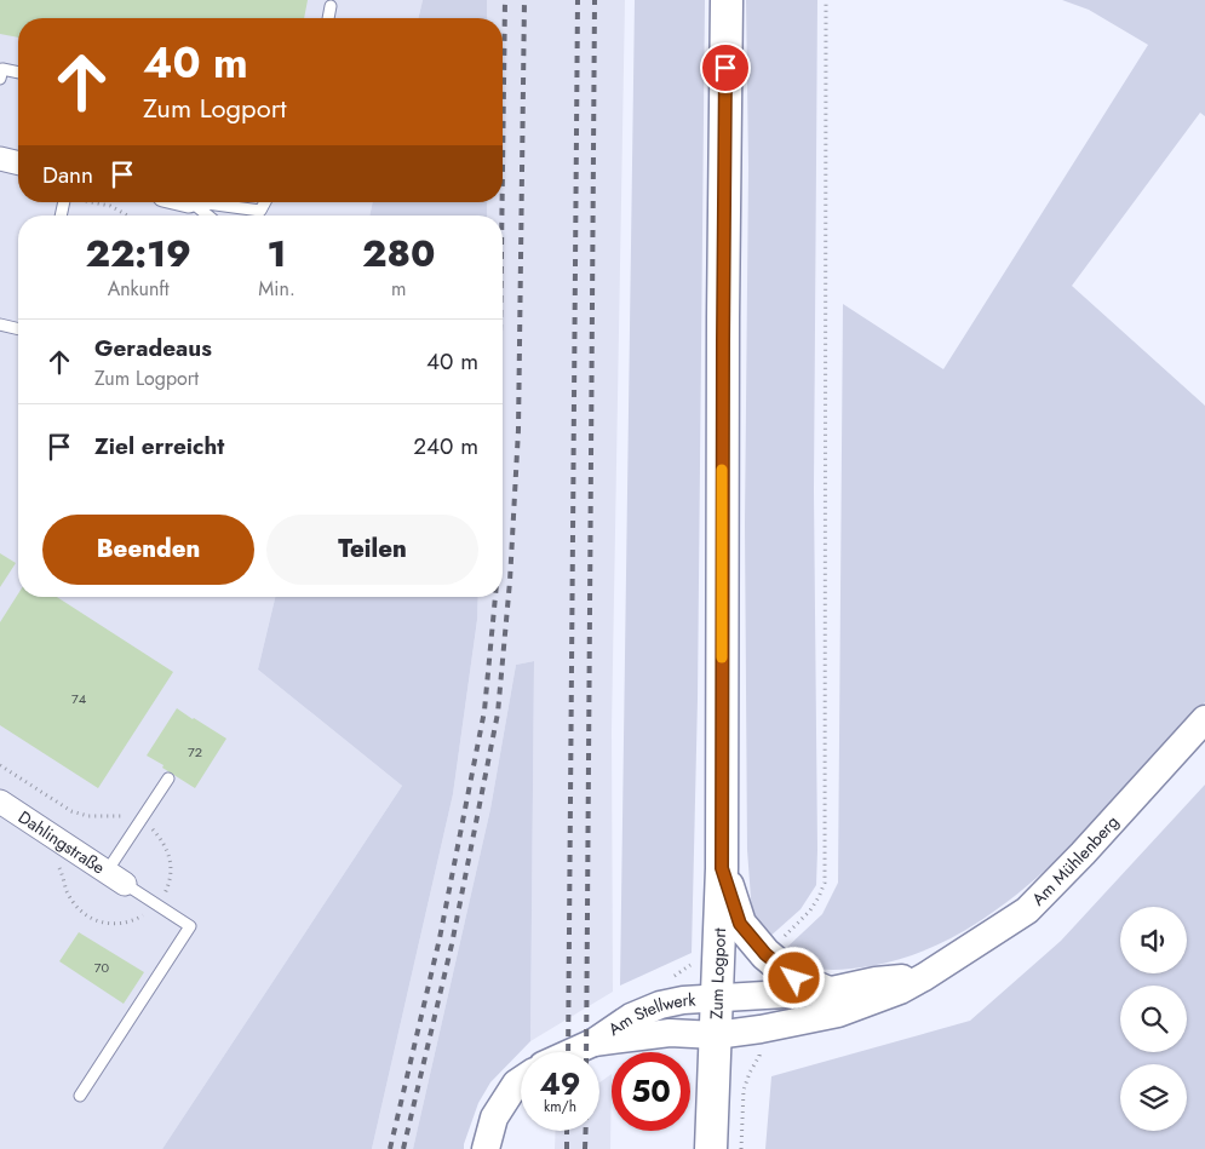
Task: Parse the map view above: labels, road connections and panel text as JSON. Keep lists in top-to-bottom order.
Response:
{
  "streets": {
    "main road": ["Zum Logport"],
    "street": ["Dahlingstraße", "Am Mühlenberg", "Am Stellwerk"]
  },
  "crossings": [
    ["Am Mühlenberg", "Zum Logport"],
    ["Am Mühlenberg", "Am Stellwerk"],
    ["Zum Logport", "Am Stellwerk"]
  ],
  "house_numbers": ["74", "72", "70"],
  "page": {
    "turn": ["40 m", "Zum Logport"],
    "then": "Dann",
    "eta": [
      "22:19",
      "Ankunft",
      "1",
      "Min.",
      "280",
      "m"
    ],
    "list": [
      {
        "name": "Geradeaus",
        "note": "Zum Logport",
        "value": "40 m"
      },
      {
        "name": "Ziel erreicht",
        "value": "240 m"
      }
    ],
    "buttons": ["Beenden", "Teilen"],
    "speed": "49 km/h",
    "limit": "50"
  }
}
